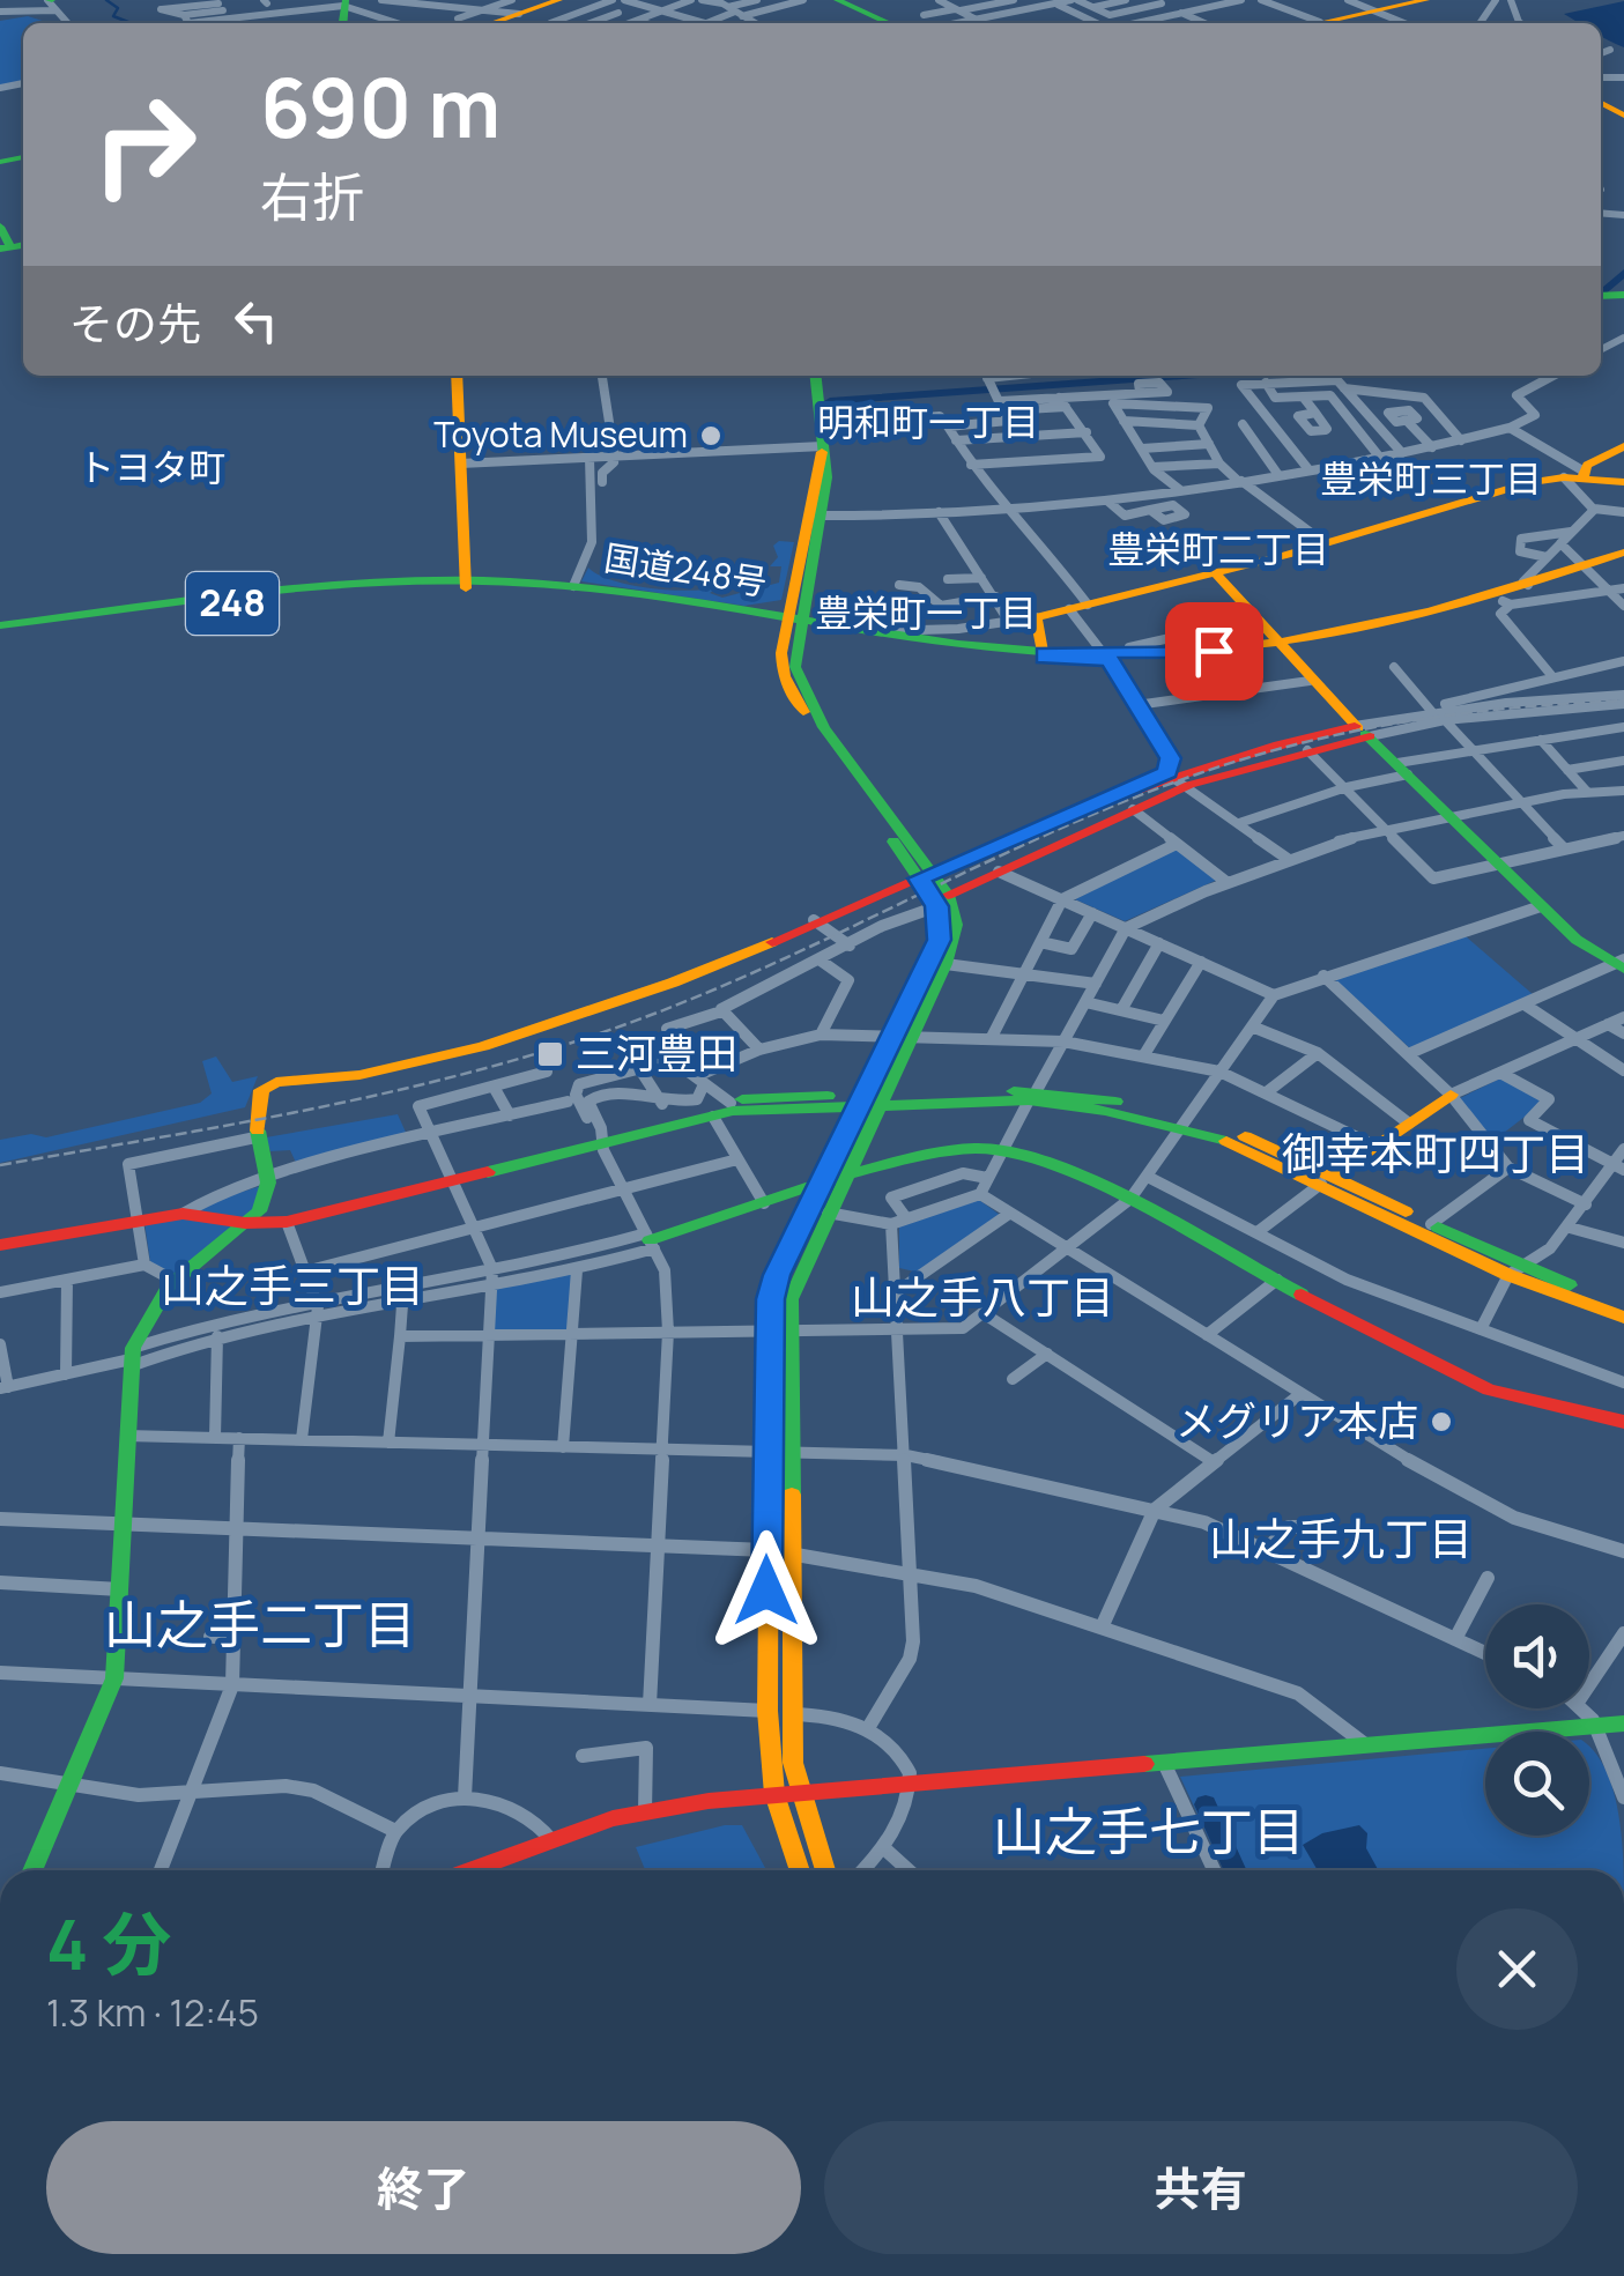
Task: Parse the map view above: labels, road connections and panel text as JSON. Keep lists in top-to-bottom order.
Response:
{
  "streets": {
    "main road": ["国道248号", "248"]
  },
  "districts": [
    "明和町一丁目",
    "トヨタ町",
    "豊栄町三丁目",
    "豊栄町二丁目",
    "豊栄町一丁目",
    "御幸本町四丁目",
    "山之手三丁目",
    "山之手八丁目",
    "山之手九丁目",
    "山之手二丁目",
    "山之手七丁目"
  ],
  "places": {
    "other": ["Toyota Museum", "メグリア本店"],
    "transit": ["三河豊田"]
  },
  "page": {
    "turn": ["690 m", "右折"],
    "then": "その先",
    "heading": ["4 分", "1.3 km · 12:45"],
    "buttons": ["終了", "共有"]
  }
}
